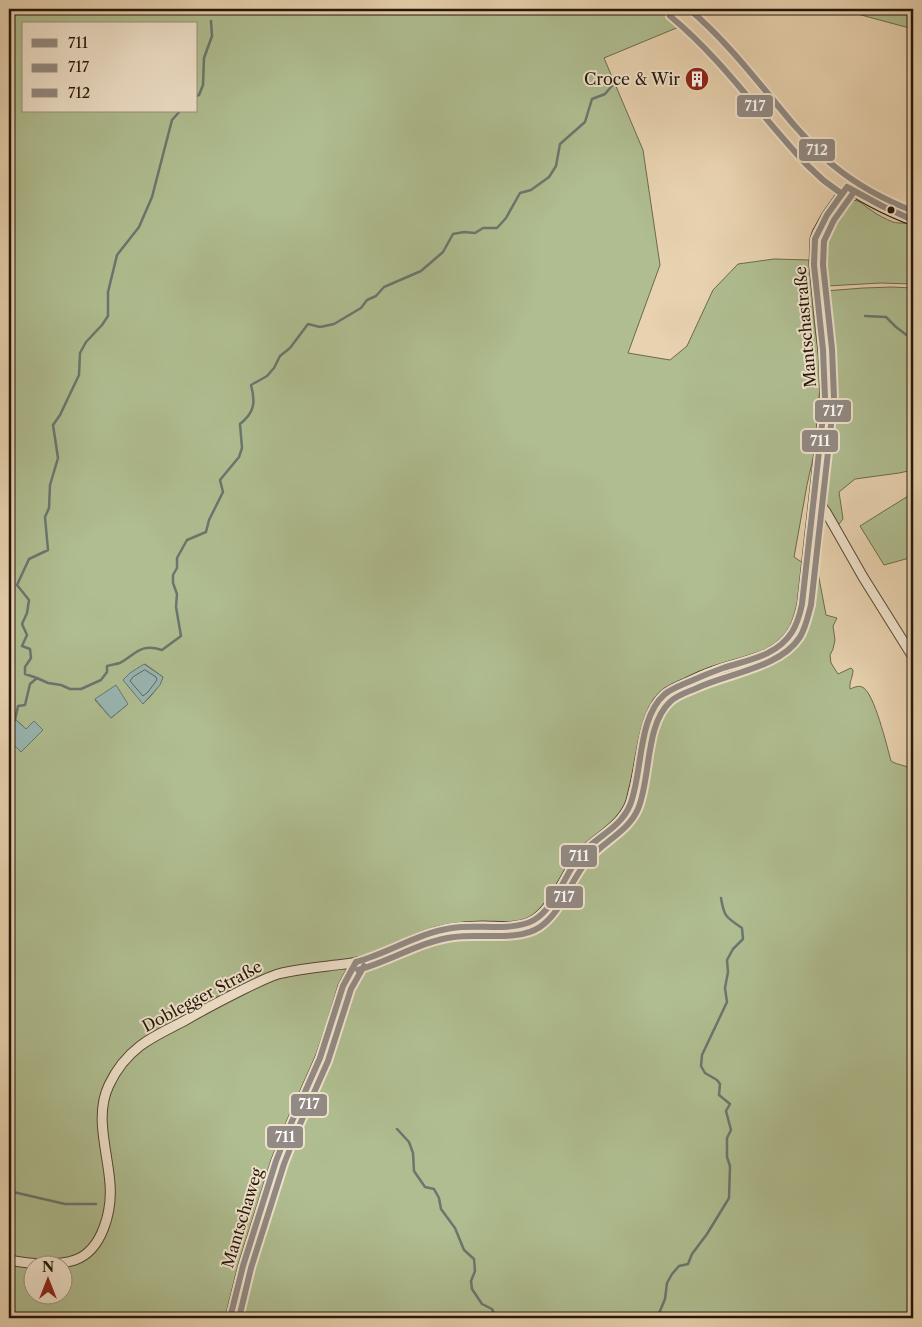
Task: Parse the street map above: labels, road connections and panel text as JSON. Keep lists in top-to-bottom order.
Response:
{
  "streets": {
    "street": ["Mantschastraße", "Doblegger Straße", "Mantschaweg"]
  },
  "crossings": [
    ["Mantschastraße", "Doblegger Straße"],
    ["Doblegger Straße", "Mantschaweg"]
  ],
  "places": {
    "building": ["Croce & Wir"]
  },
  "lines": ["transit line 712", "transit line 717", "transit line 711"],
  "legend": ["711", "717", "712"],
  "north": "top"
}
